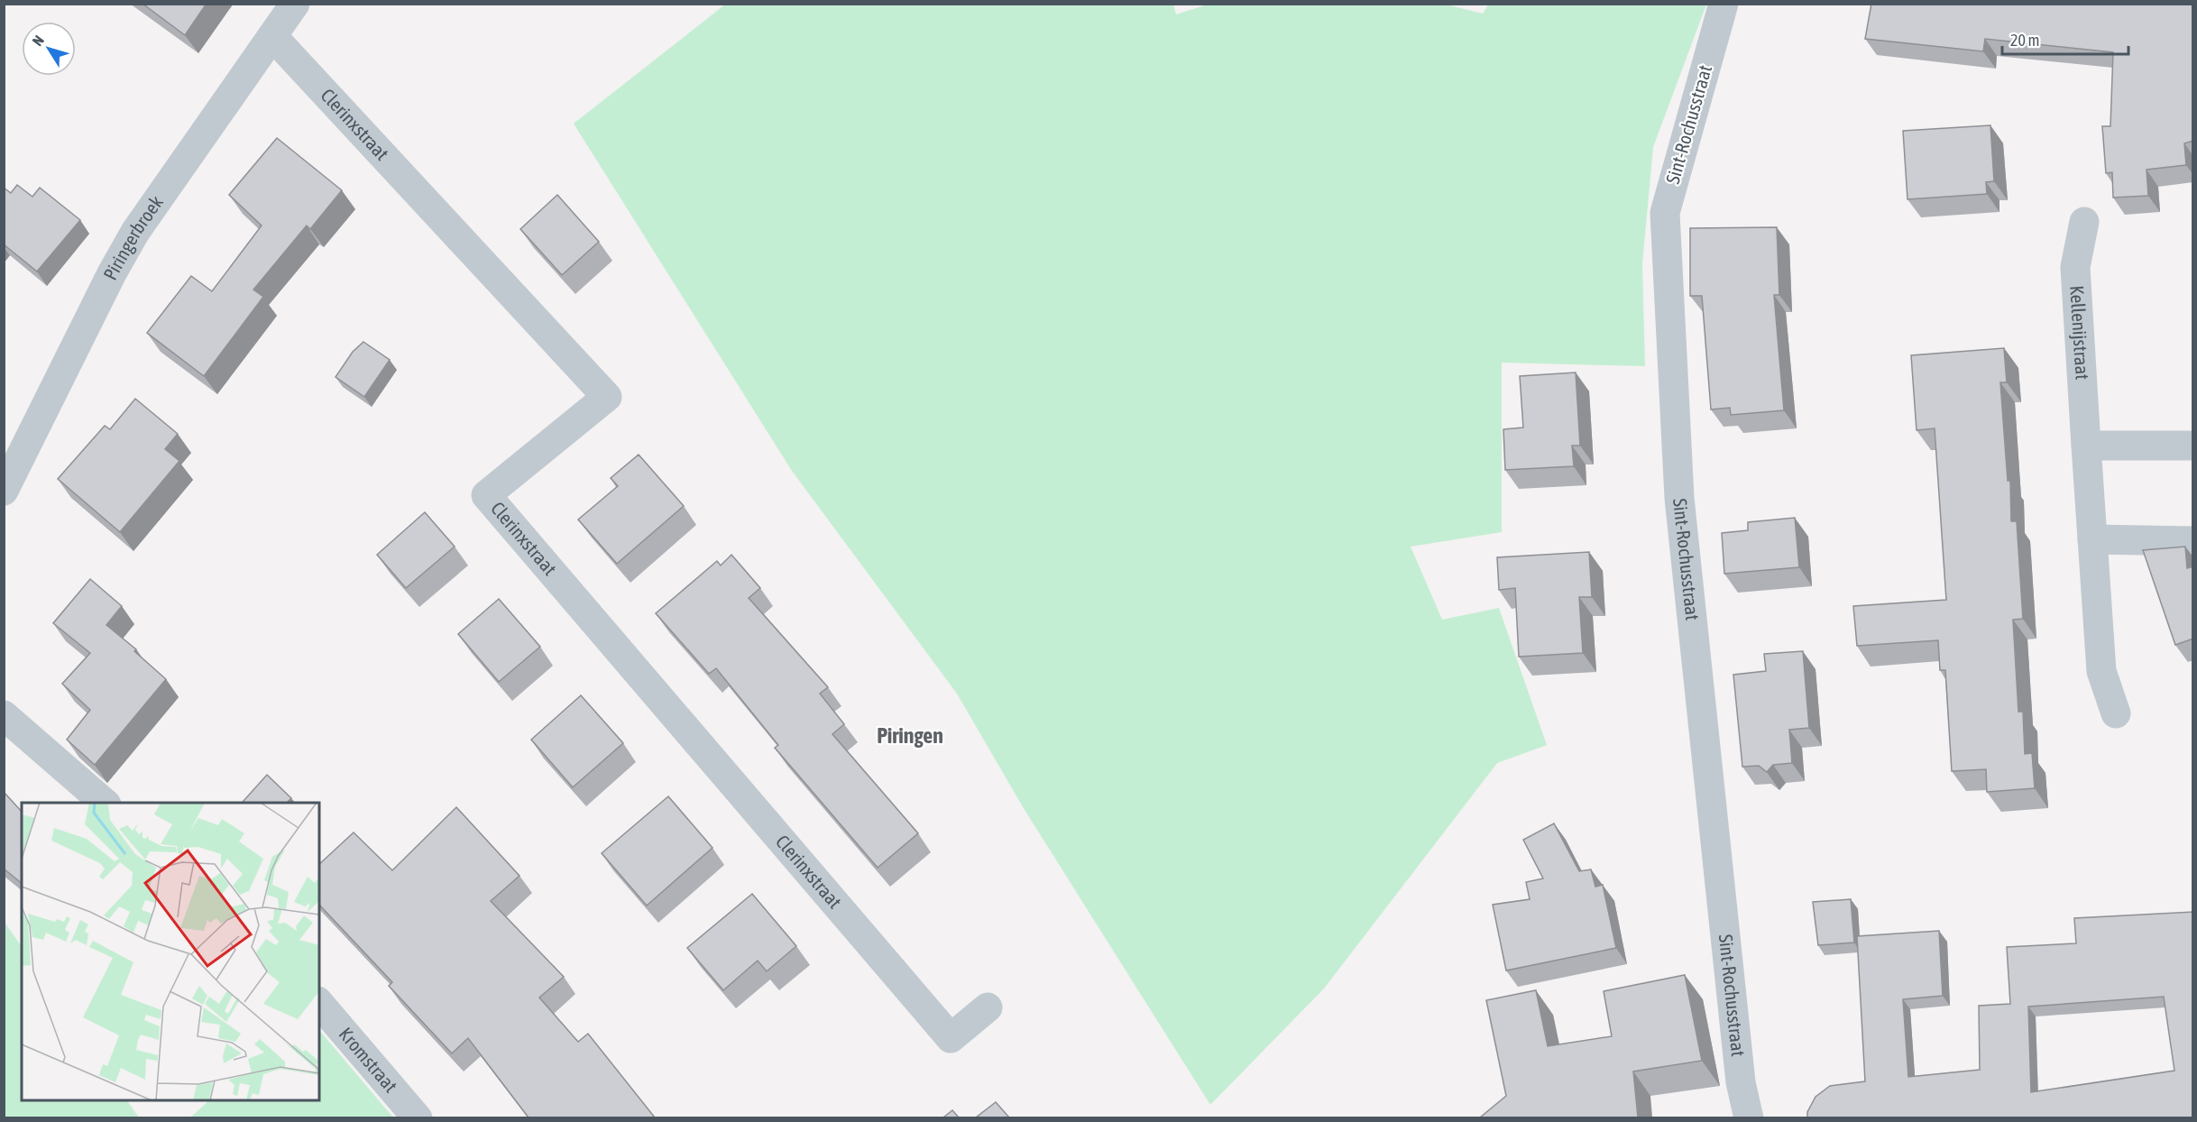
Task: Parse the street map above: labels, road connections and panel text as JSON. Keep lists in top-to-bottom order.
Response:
{
  "streets": {
    "street": [
      "Clerinxstraat",
      "Sint-Rochusstraat",
      "Piringerbroek",
      "Kellenijstraat",
      "Kromstraat"
    ]
  },
  "crossings": [
    ["Clerinxstraat", "Piringerbroek"]
  ],
  "districts": ["Piringen"],
  "scale_bar": "20 m",
  "north": "top left"
}
